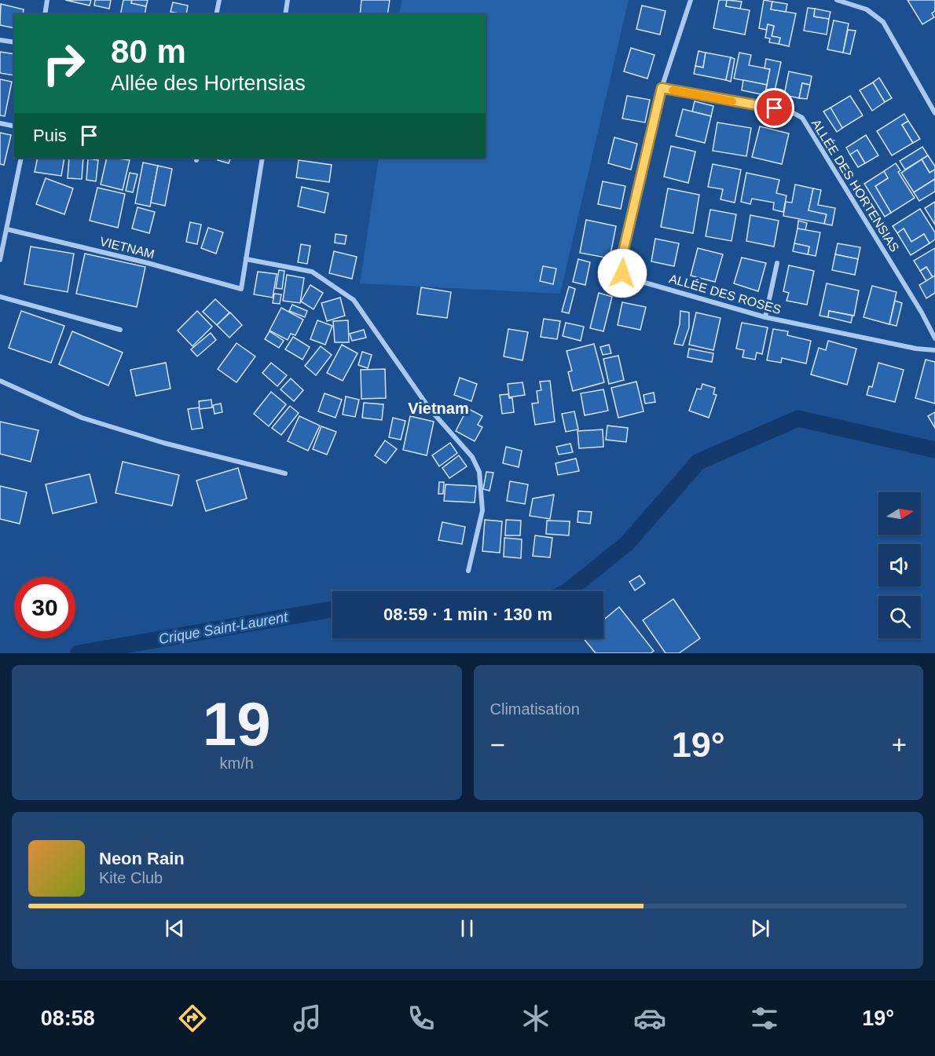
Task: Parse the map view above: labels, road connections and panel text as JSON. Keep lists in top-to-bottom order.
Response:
{
  "streets": {
    "street": ["ALLÉE DES HORTENSIAS", "VIETNAM", "ALLÉE DES ROSES"]
  },
  "crossings": [
    ["ALLÉE DES HORTENSIAS", "ALLÉE DES ROSES"]
  ],
  "districts": ["Vietnam"],
  "water": ["Crique Saint-Laurent"],
  "north": "right",
  "page": {
    "turn": ["80 m", "Allée des Hortensias"],
    "then": "Puis",
    "limit": "30",
    "trip": "08:59 · 1 min · 130 m",
    "tile": [
      ["19", "km/h"],
      "Climatisation"
    ],
    "heat": ["−", "19°", "+"],
    "song": ["Neon Rain", "Kite Club"],
    "tabs": ["08:58", "19°"]
  }
}
